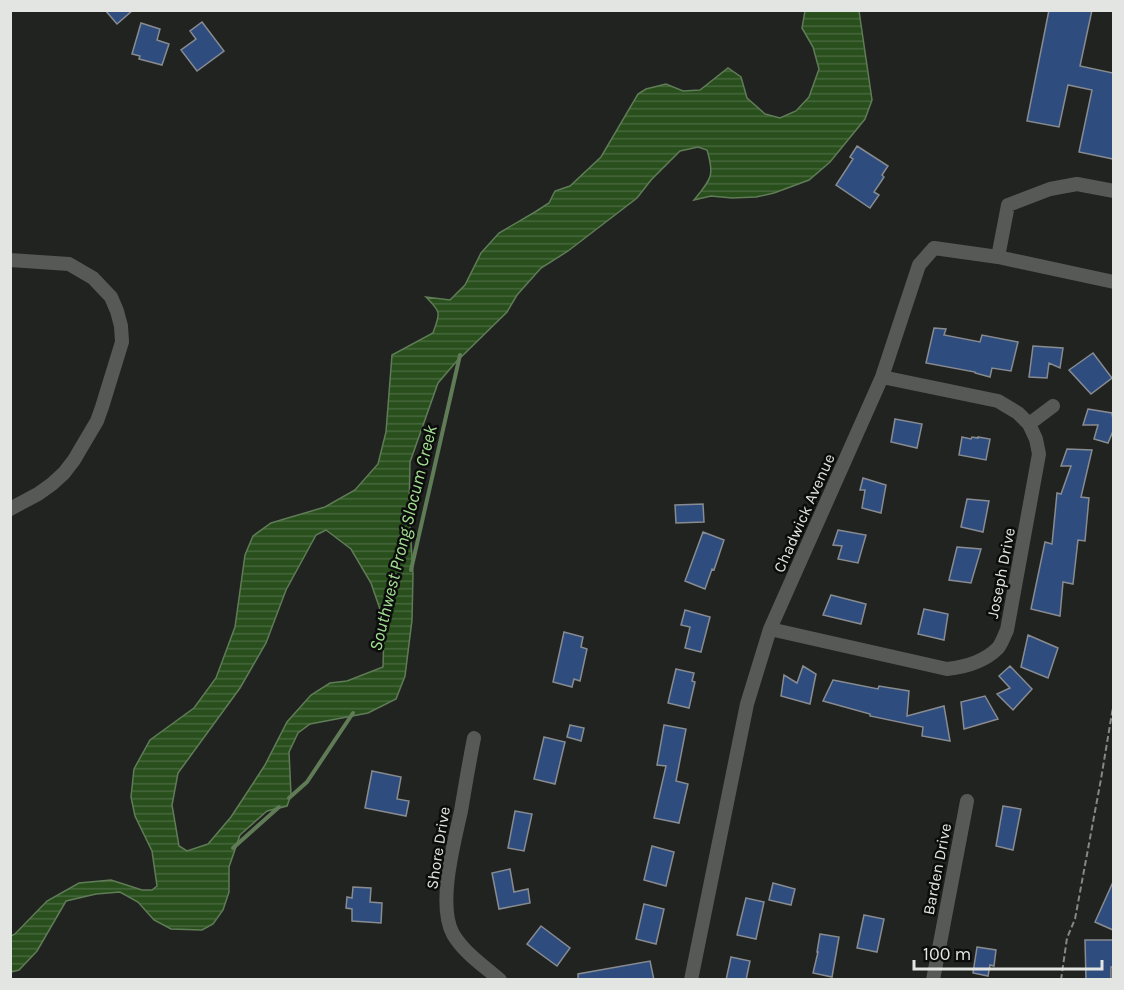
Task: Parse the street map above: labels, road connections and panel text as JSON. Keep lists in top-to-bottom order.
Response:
{
  "streets": {
    "street": [
      "Chadwick Avenue",
      "Joseph Drive",
      "Shore Drive",
      "Barden Drive"
    ]
  },
  "crossings": [
    ["Chadwick Avenue", "Joseph Drive"]
  ],
  "water": ["Southwest Prong Slocum Creek"],
  "scale_bar": "100 m"
}
